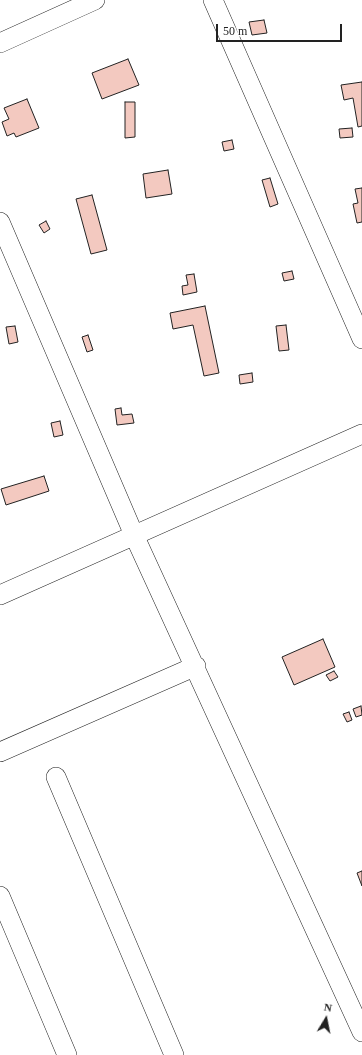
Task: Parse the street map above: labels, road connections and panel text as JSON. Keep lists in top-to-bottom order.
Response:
{
  "scale_bar": "50 m",
  "north": "top"
}
